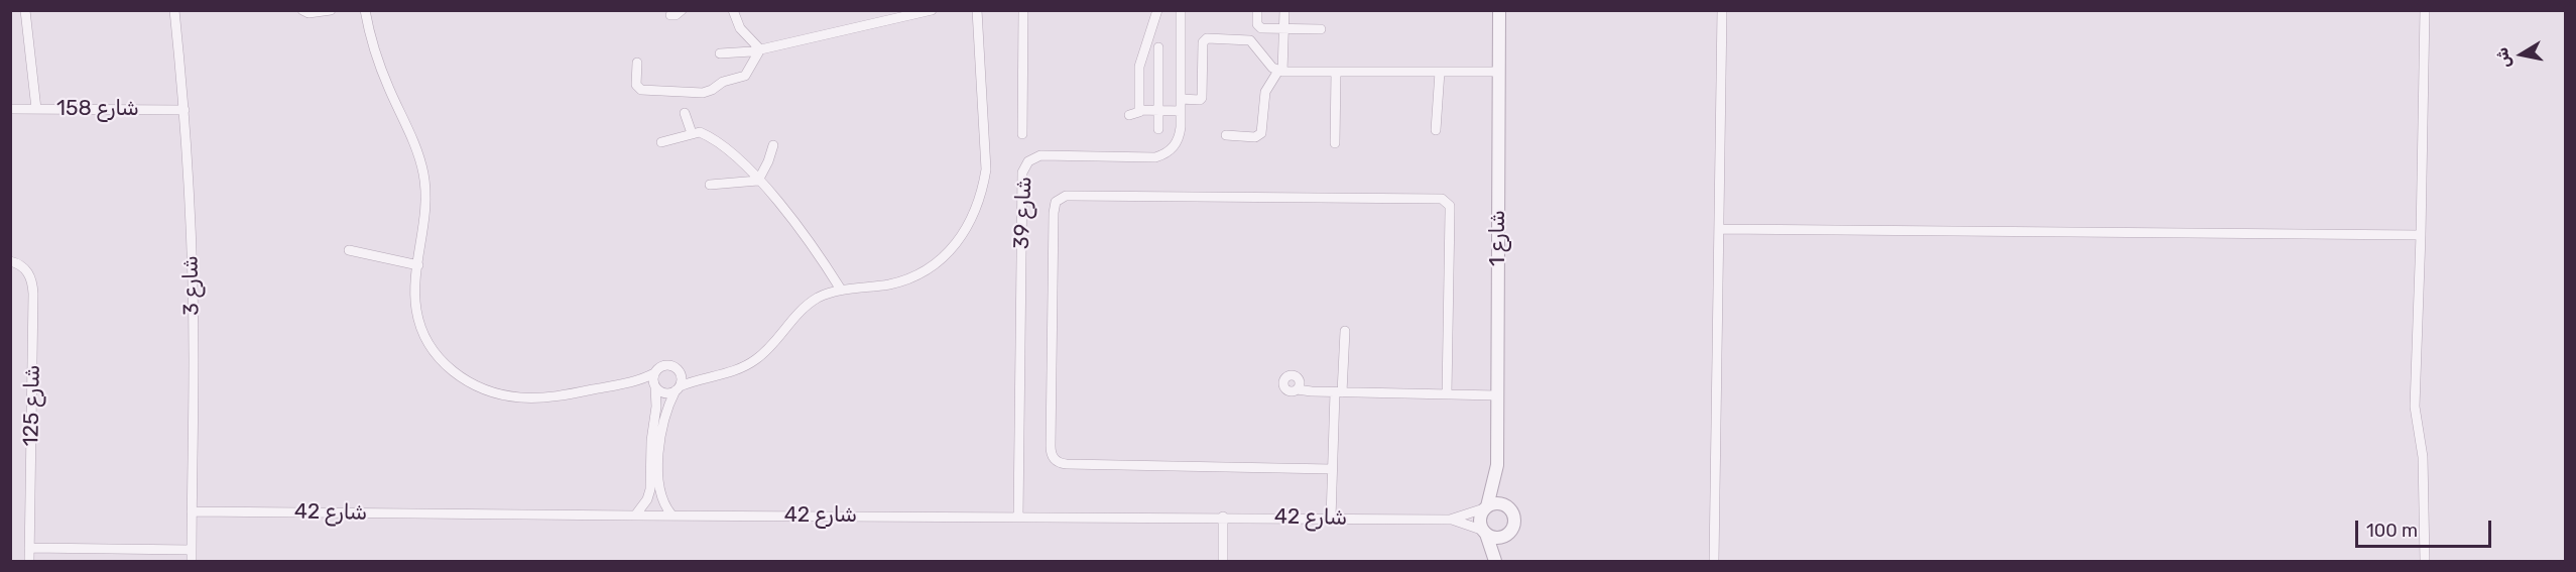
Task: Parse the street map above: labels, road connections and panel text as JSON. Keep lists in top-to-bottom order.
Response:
{
  "streets": {
    "street": [
      "شارع 158",
      "شارع 39",
      "شارع 1",
      "شارع 3",
      "شارع 125",
      "شارع 42"
    ]
  },
  "crossings": [
    ["شارع 158", "شارع 3"],
    ["شارع 39", "شارع 42"],
    ["شارع 1", "شارع 42"],
    ["شارع 3", "شارع 42"]
  ],
  "scale_bar": "100 m",
  "north": "left"
}
